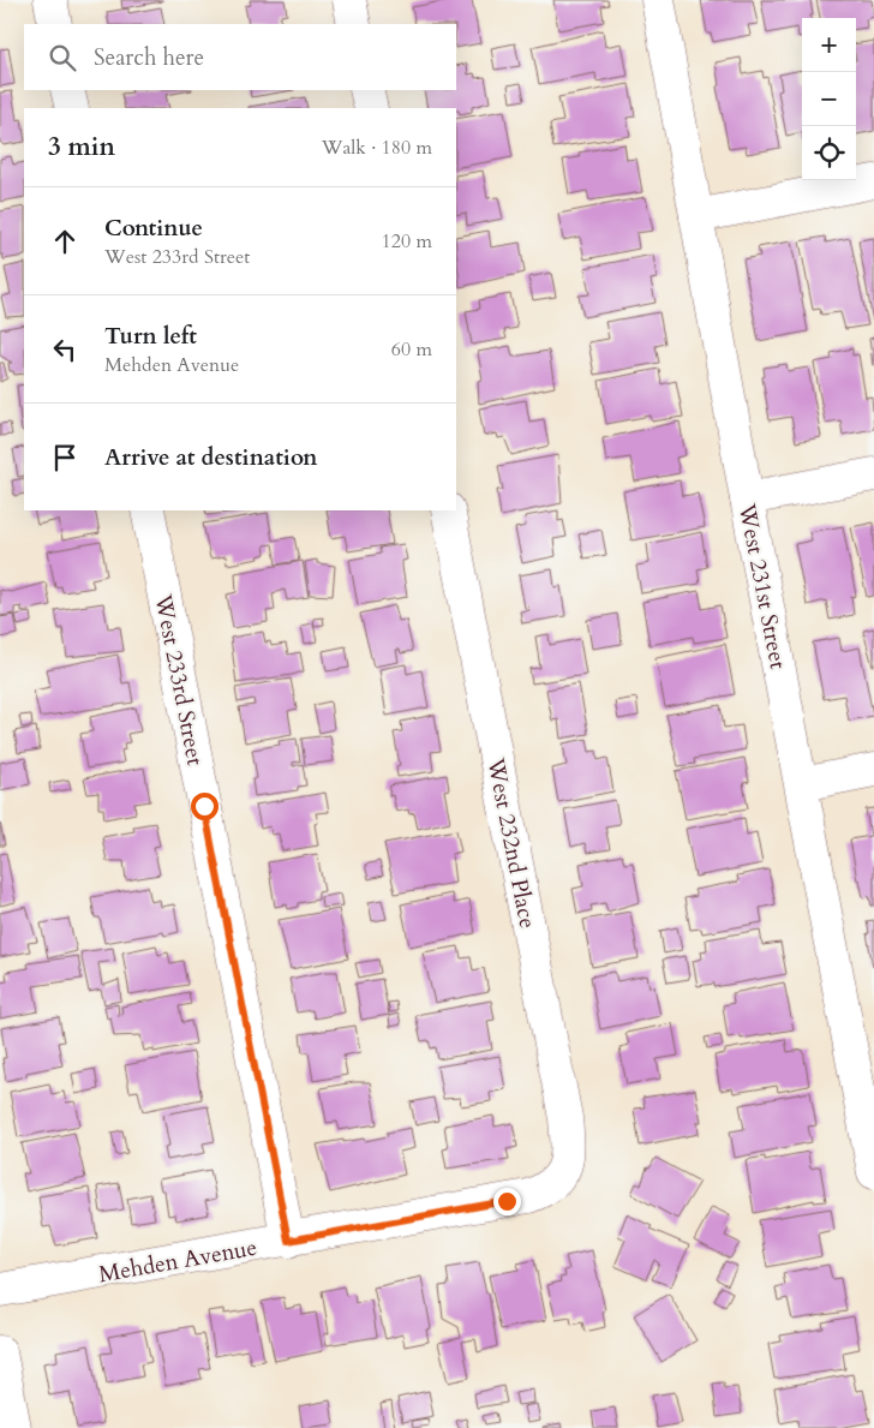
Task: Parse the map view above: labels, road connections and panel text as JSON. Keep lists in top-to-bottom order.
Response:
{
  "streets": {
    "street": [
      "West 231st Street",
      "West 233rd Street",
      "West 232nd Place",
      "Mehden Avenue"
    ]
  },
  "crossings": [
    ["West 233rd Street", "Mehden Avenue"],
    ["West 232nd Place", "Mehden Avenue"]
  ],
  "page": {
    "map_buttons": ["+", "−"],
    "search": "Search here",
    "heading": ["3 min", "Walk · 180 m"],
    "list": [
      ["Continue", "West 233rd Street", "120 m"],
      ["Turn left", "Mehden Avenue", "60 m"],
      "Arrive at destination"
    ]
  }
}
